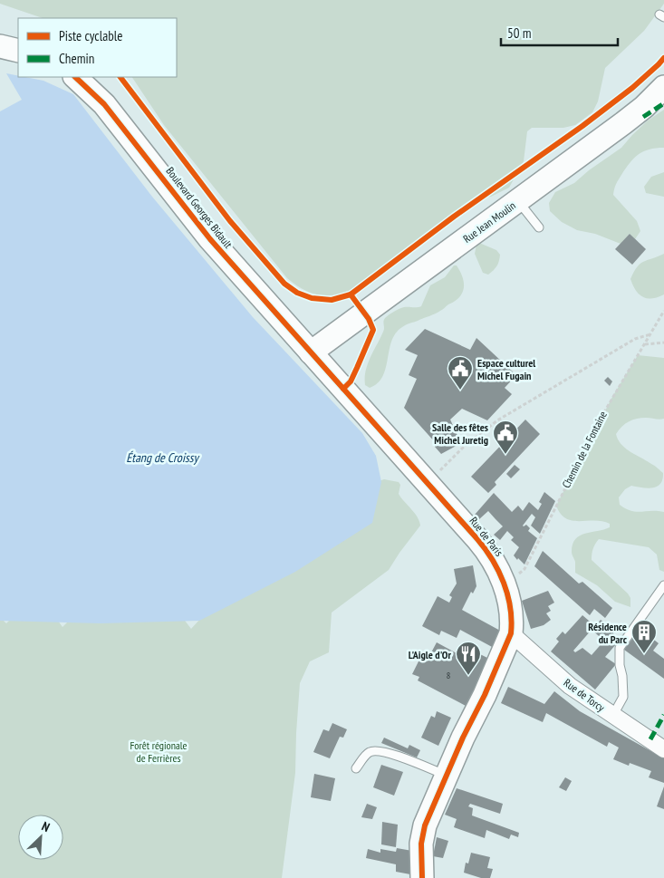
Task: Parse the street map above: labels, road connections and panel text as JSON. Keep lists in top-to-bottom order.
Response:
{
  "streets": {
    "street": [
      "Boulevard Georges Bidault",
      "Rue Jean Moulin",
      "Rue de Paris",
      "Rue de Torcy"
    ],
    "path": ["Chemin de la Fontaine"]
  },
  "crossings": [
    ["Boulevard Georges Bidault", "Rue Jean Moulin"],
    ["Boulevard Georges Bidault", "Rue de Paris"],
    ["Rue Jean Moulin", "Rue de Paris"],
    ["Chemin de la Fontaine", "Rue de Paris"],
    ["Rue de Paris", "Rue de Torcy"]
  ],
  "water": ["Étang de Croissy"],
  "parks": ["Forêt régionale de Ferrières"],
  "places": {
    "public building": ["Espace culturel Michel Fugain", "Salle des fêtes Michel Juretig"],
    "building": ["Résidence du Parc"],
    "restaurant": ["L'Aigle d'Or"]
  },
  "house_numbers": ["8"],
  "legend": ["Piste cyclable", "Chemin"],
  "scale_bar": "50 m",
  "north": "top right"
}
